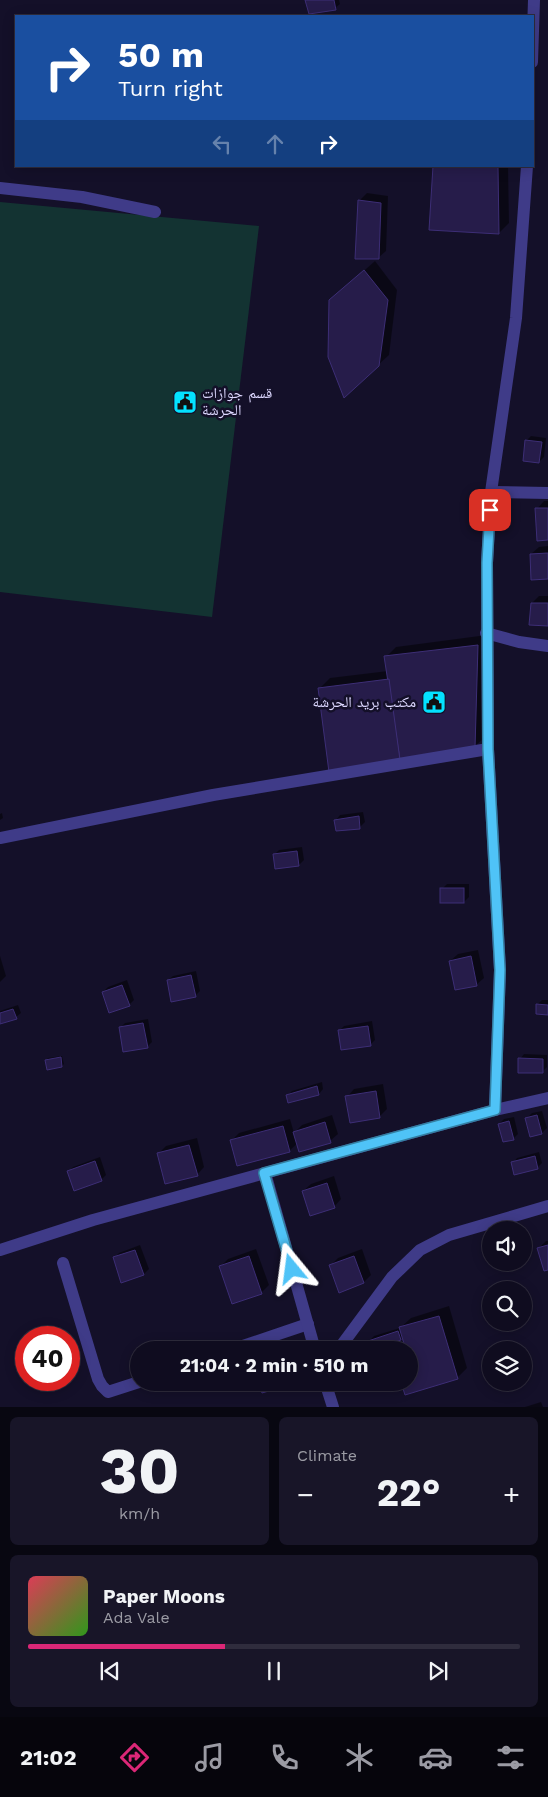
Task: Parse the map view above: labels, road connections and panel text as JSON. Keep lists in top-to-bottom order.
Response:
{
  "places": {
    "public building": ["قسم جوازات الحرشة", "مكتب بريد الحرشة"]
  },
  "page": {
    "turn": ["50 m", "Turn right"],
    "limit": "40",
    "trip": "21:04 · 2 min · 510 m",
    "tile": [
      ["30", "km/h"],
      "Climate"
    ],
    "heat": ["−", "22°", "+"],
    "song": ["Paper Moons", "Ada Vale"],
    "tabs": "21:02"
  }
}
